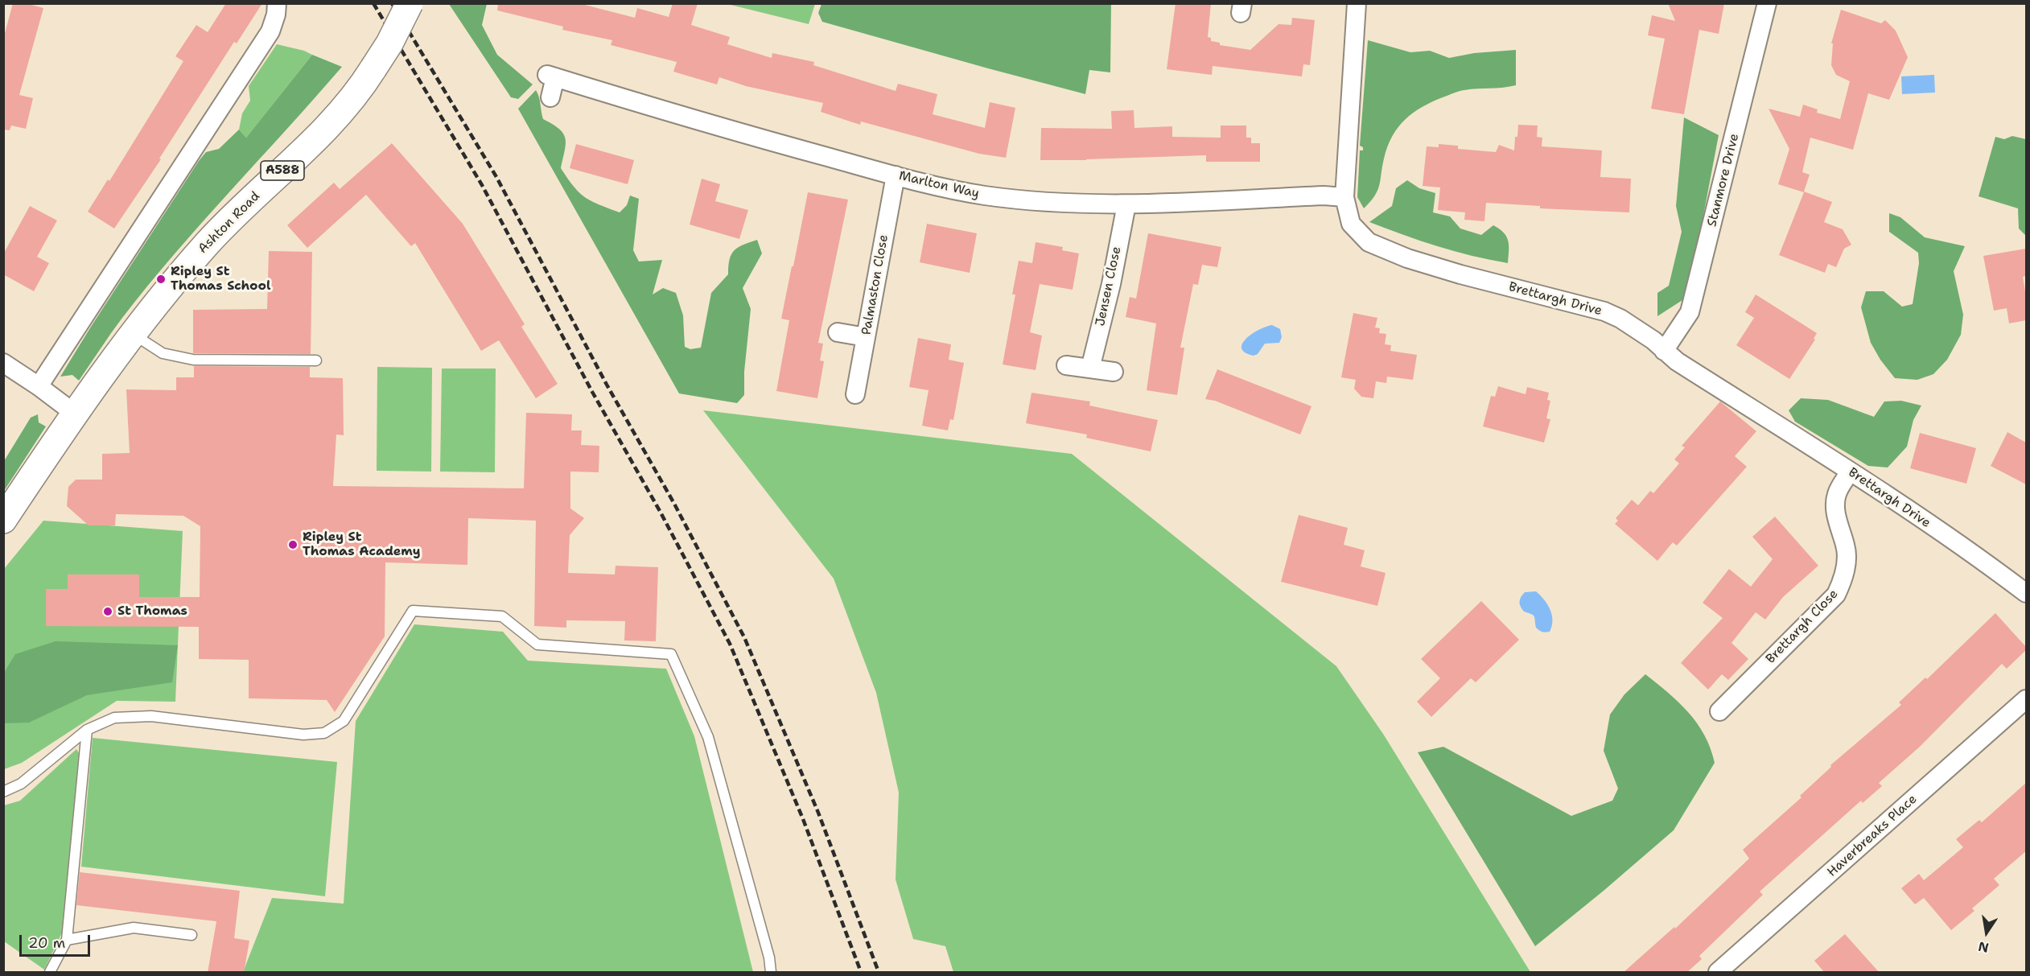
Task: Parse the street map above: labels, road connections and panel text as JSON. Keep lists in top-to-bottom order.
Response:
{
  "streets": {
    "main road": ["A588", "Ashton Road"],
    "street": [
      "Stanmore Drive",
      "Marlton Way",
      "Palmaston Close",
      "Jensen Close",
      "Brettargh Drive",
      "Brettargh Close",
      "Haverbreaks Place"
    ]
  },
  "crossings": [
    ["Stanmore Drive", "Brettargh Drive"],
    ["Marlton Way", "Palmaston Close"],
    ["Marlton Way", "Jensen Close"],
    ["Marlton Way", "Brettargh Drive"],
    ["Brettargh Drive", "Brettargh Close"]
  ],
  "places": ["Ripley St Thomas School", "Ripley St Thomas Academy", "St Thomas"],
  "scale_bar": "20 m",
  "north": "bottom"
}
